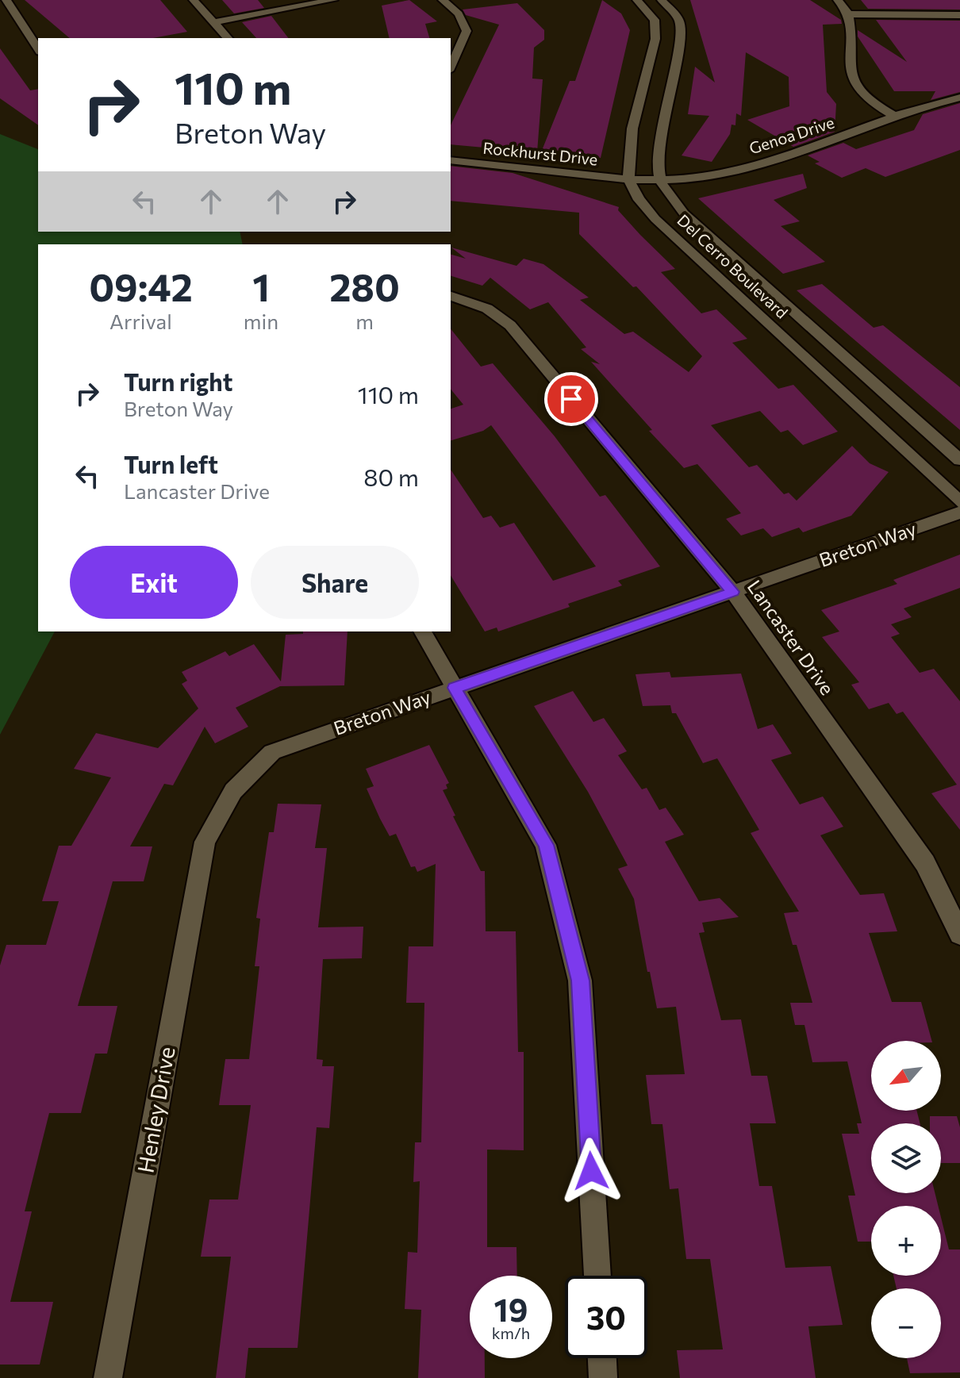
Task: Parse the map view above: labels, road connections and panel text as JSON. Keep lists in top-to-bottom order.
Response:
{
  "streets": {
    "street": [
      "Genoa Drive",
      "Rockhurst Drive",
      "Del Cerro Boulevard",
      "Breton Way",
      "Lancaster Drive",
      "Henley Drive"
    ]
  },
  "crossings": [
    ["Genoa Drive", "Rockhurst Drive"],
    ["Genoa Drive", "Del Cerro Boulevard"],
    ["Rockhurst Drive", "Del Cerro Boulevard"],
    ["Breton Way", "Lancaster Drive"],
    ["Breton Way", "Henley Drive"]
  ],
  "north": "bottom left",
  "page": {
    "turn": ["110 m", "Breton Way"],
    "eta": [
      "09:42",
      "Arrival",
      "1",
      "min",
      "280",
      "m"
    ],
    "list": [
      {
        "name": "Turn right",
        "note": "Breton Way",
        "value": "110 m"
      },
      {
        "name": "Turn left",
        "note": "Lancaster Drive",
        "value": "80 m"
      }
    ],
    "buttons": ["Exit", "Share"],
    "map_buttons": ["+", "−"],
    "speed": "19 km/h",
    "limit": "30"
  }
}
